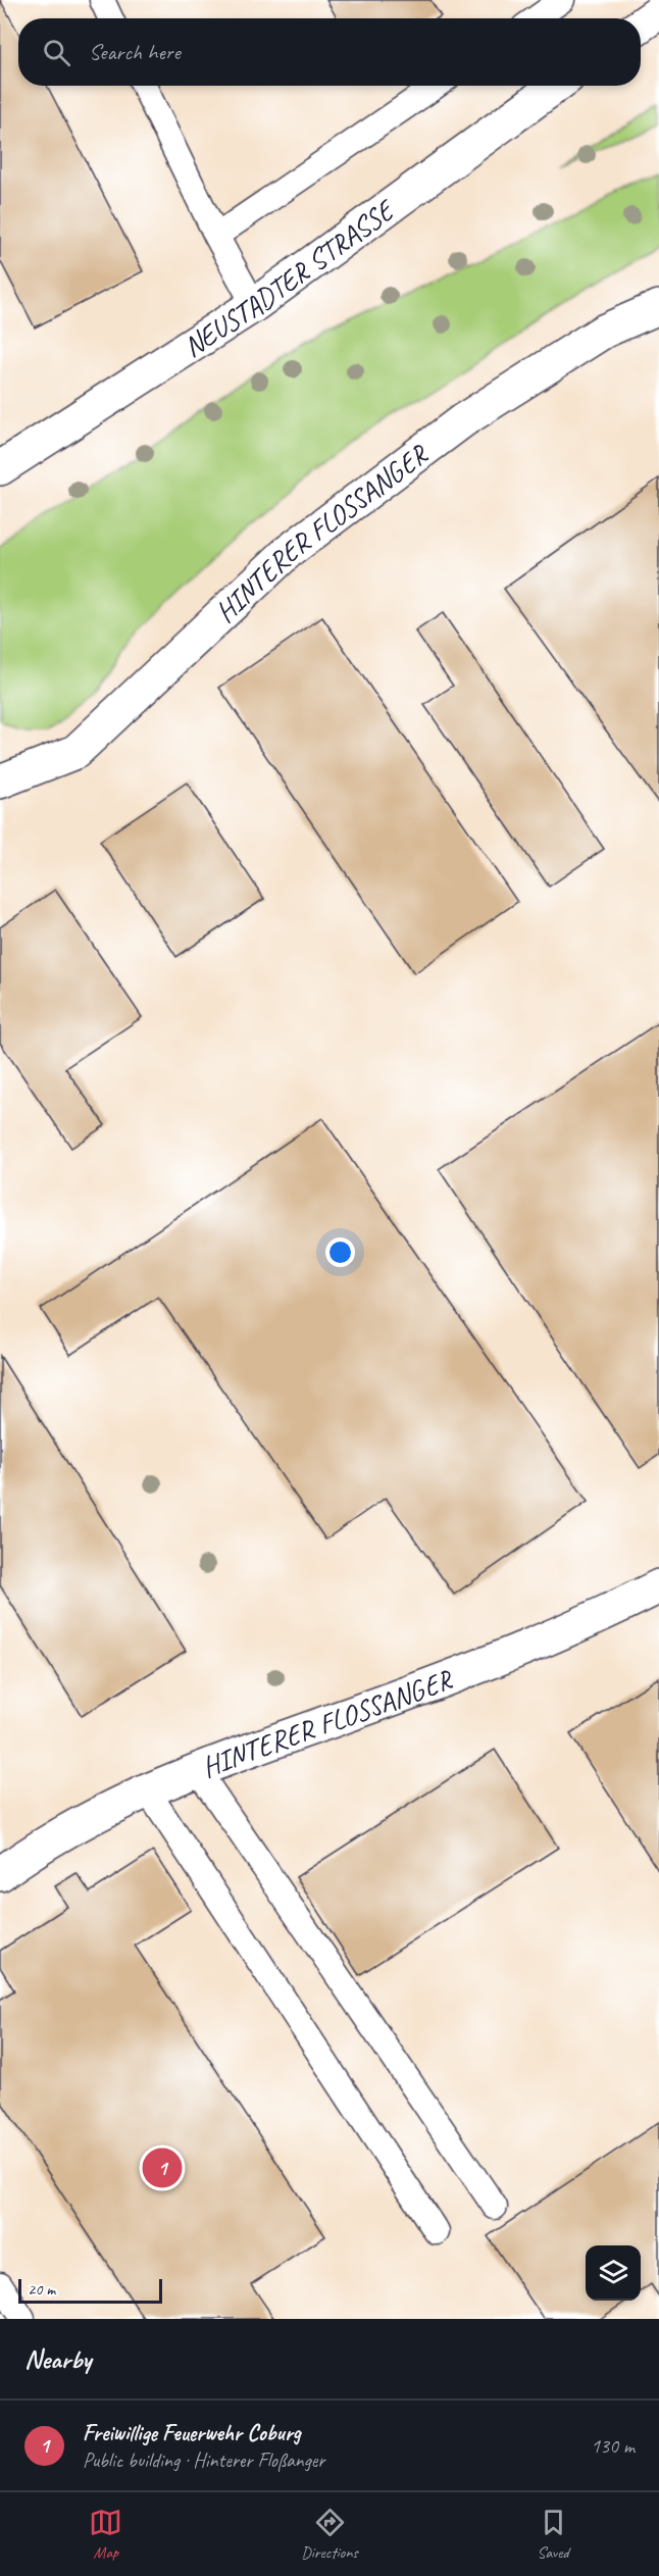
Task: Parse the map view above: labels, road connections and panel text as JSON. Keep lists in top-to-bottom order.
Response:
{
  "streets": {
    "street": ["NEUSTADTER STRASSE", "HINTERER FLOSSANGER"]
  },
  "scale_bar": "20 m",
  "page": {
    "search": "Search here",
    "pins": "1",
    "scale": "20 m",
    "heading": "Nearby",
    "list": [
      {
        "mark": "1",
        "name": "Freiwillige Feuerwehr Coburg",
        "note": "Public building · Hinterer Floßanger",
        "value": "130 m"
      }
    ],
    "nav": ["Map", "Directions", "Saved"]
  }
}
